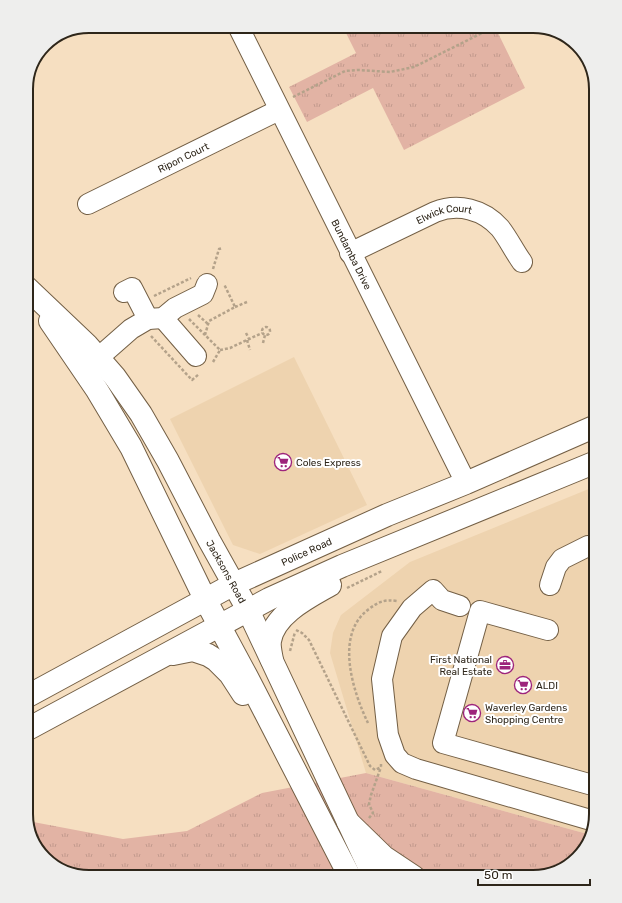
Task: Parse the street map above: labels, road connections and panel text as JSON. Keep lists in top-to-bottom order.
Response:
{
  "streets": {
    "main road": ["Police Road", "Jacksons Road"],
    "street": ["Ripon Court", "Elwick Court", "Bundamba Drive"]
  },
  "crossings": [
    ["Ripon Court", "Bundamba Drive"],
    ["Elwick Court", "Bundamba Drive"],
    ["Bundamba Drive", "Police Road"],
    ["Police Road", "Jacksons Road"]
  ],
  "places": {
    "supermarket": ["Coles Express", "ALDI", "Waverley Gardens Shopping Centre"],
    "office": ["First National Real Estate"]
  },
  "scale_bar": "50 m"
}
